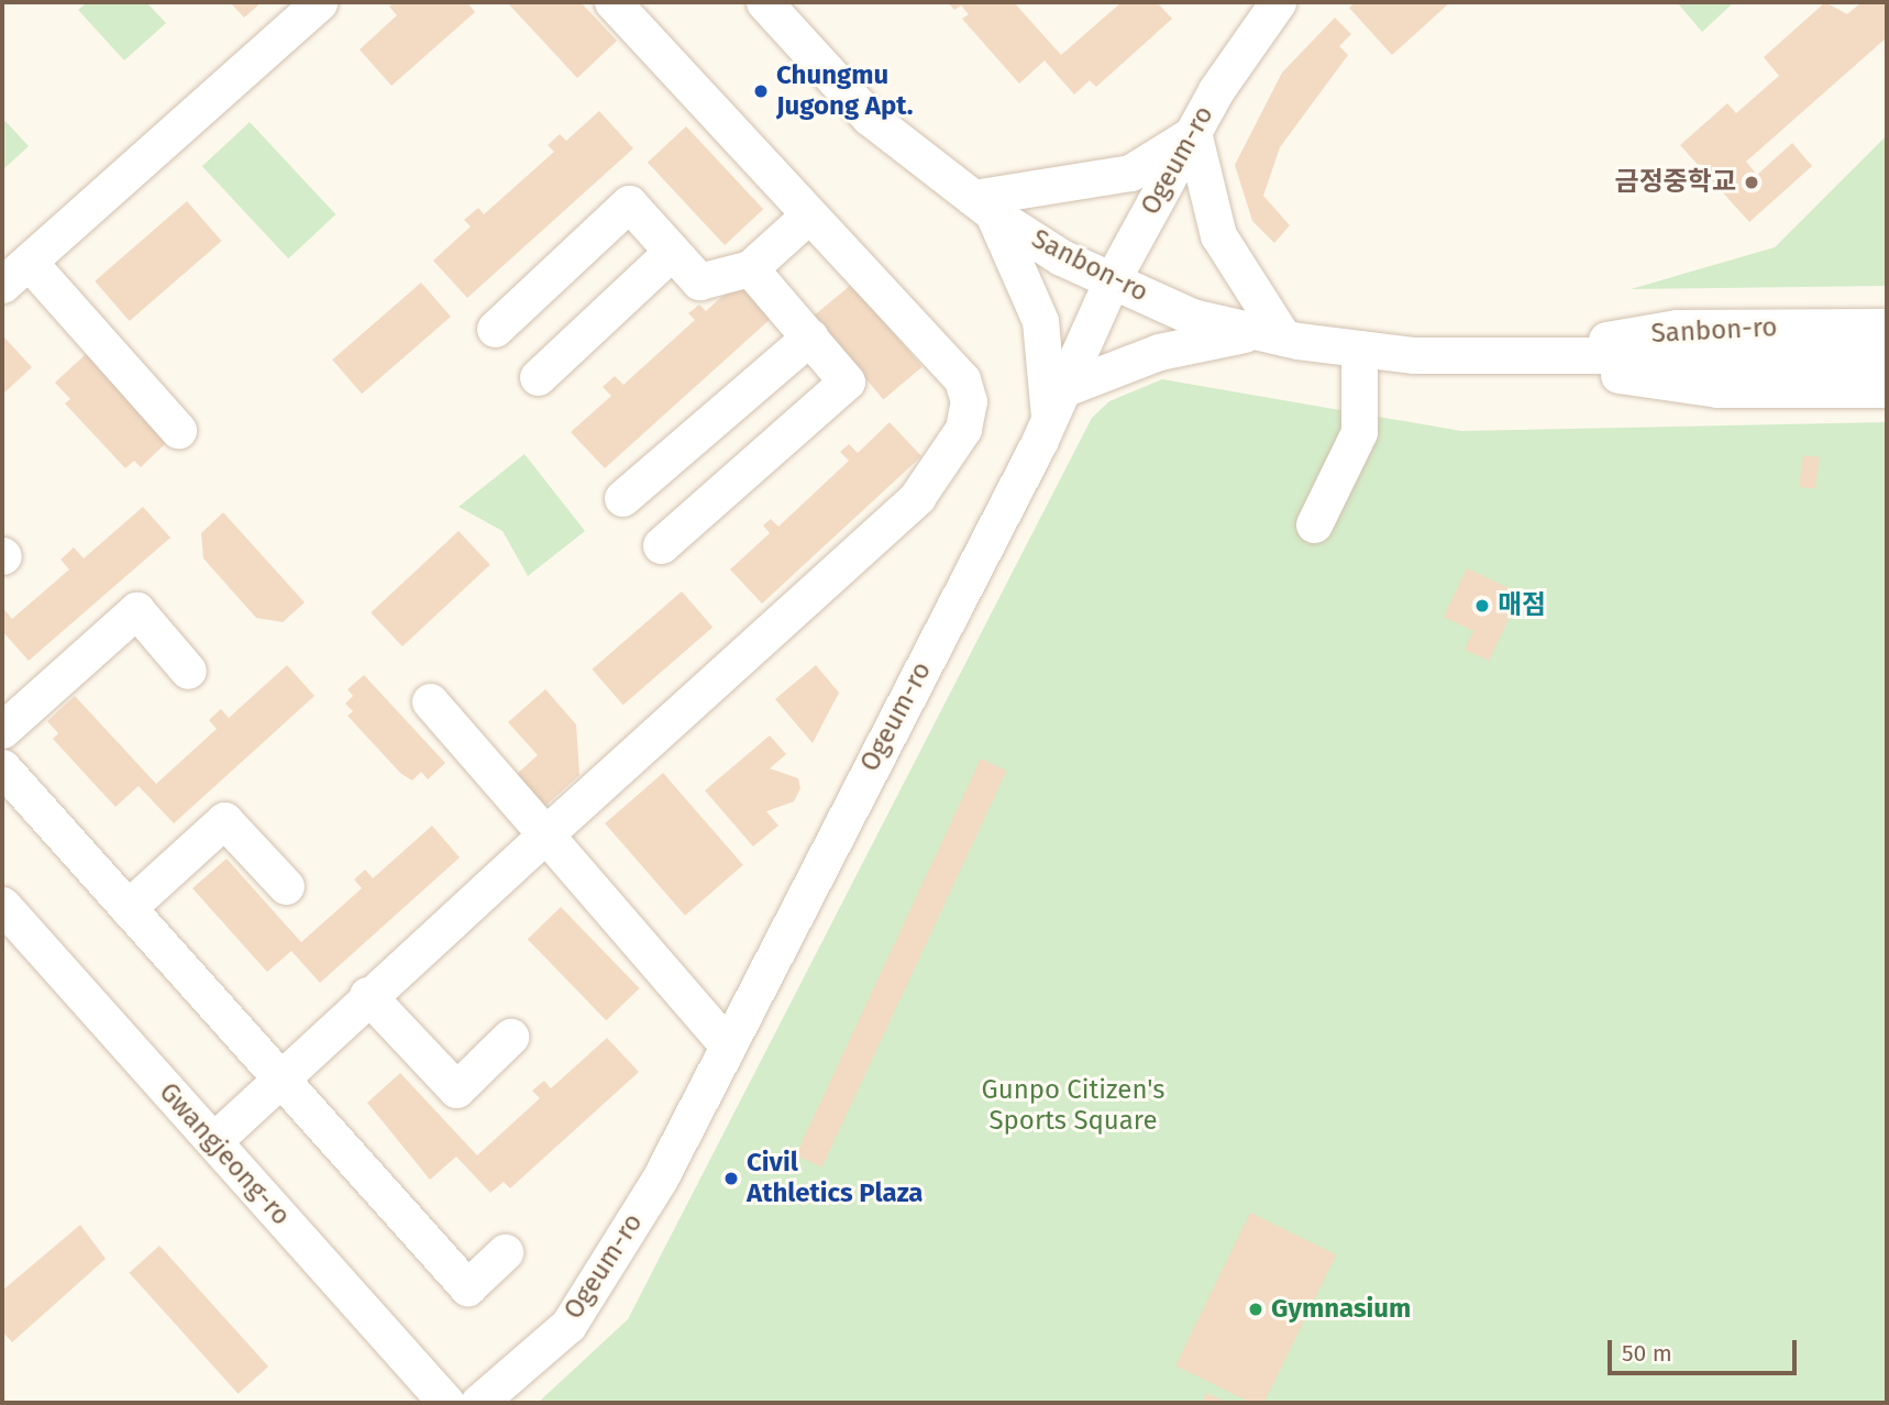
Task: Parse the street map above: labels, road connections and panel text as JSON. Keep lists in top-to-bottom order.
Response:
{
  "streets": {
    "street": ["Ogeum-ro", "Sanbon-ro", "Gwangjeong-ro"]
  },
  "crossings": [
    ["Ogeum-ro", "Sanbon-ro"]
  ],
  "parks": ["Gunpo Citizen's Sports Square"],
  "places": [
    "Chungmu Jugong Apt.",
    "금정중학교",
    "매점",
    "Civil Athletics Plaza",
    "Gymnasium"
  ],
  "scale_bar": "50 m"
}
